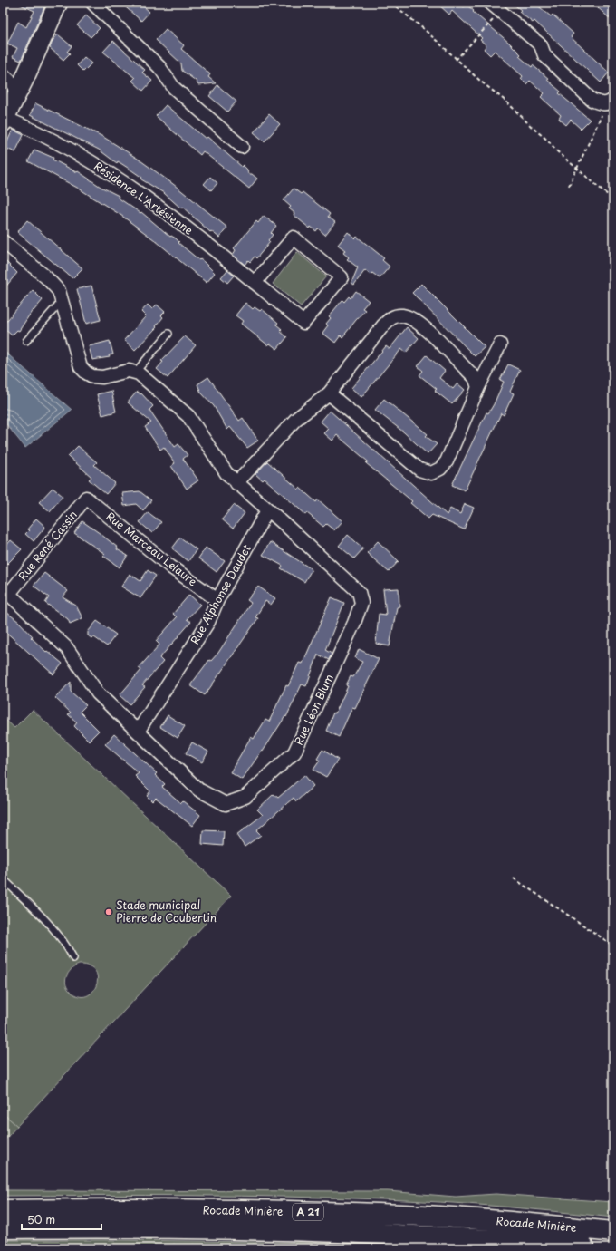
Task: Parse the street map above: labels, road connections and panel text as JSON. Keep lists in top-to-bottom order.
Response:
{
  "streets": {
    "highway": ["Rocade Minière", "A 21"],
    "street": [
      "Résidence L'Artésienne",
      "Rue René Cassin",
      "Rue Marceau Lelaure",
      "Rue Alphonse Daudet",
      "Rue Léon Blum"
    ]
  },
  "crossings": [
    ["Rue René Cassin", "Rue Marceau Lelaure"],
    ["Rue René Cassin", "Rue Léon Blum"],
    ["Rue Marceau Lelaure", "Rue Alphonse Daudet"],
    ["Rue Alphonse Daudet", "Rue Léon Blum"]
  ],
  "places": ["Stade municipal Pierre de Coubertin"],
  "scale_bar": "50 m"
}
